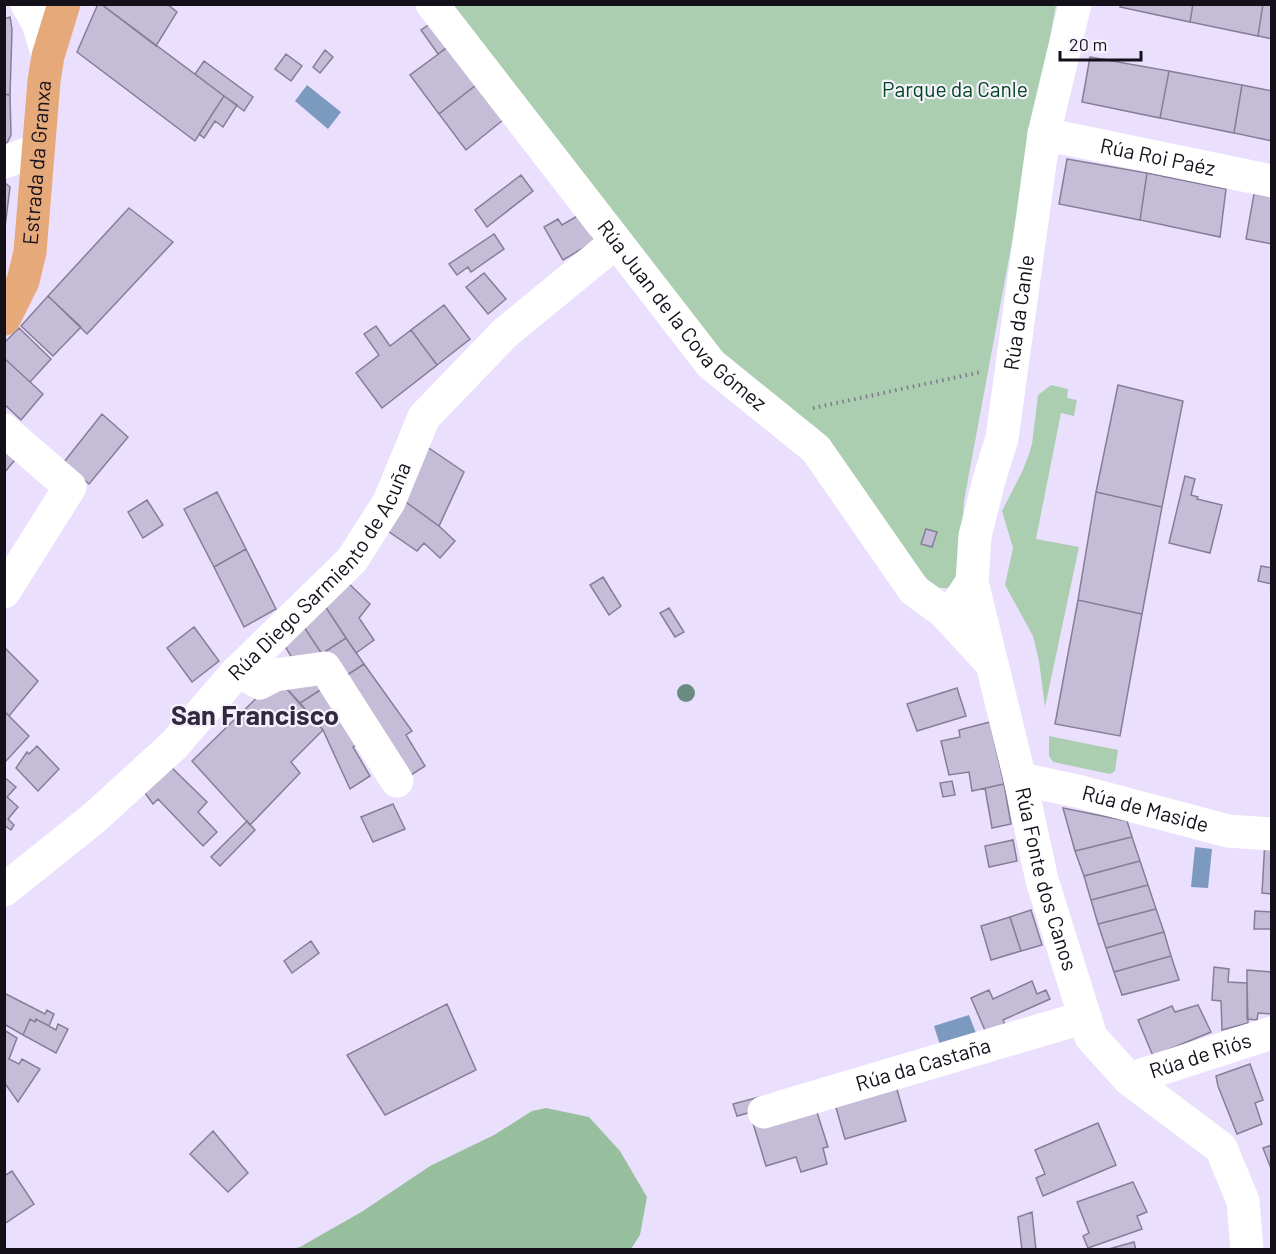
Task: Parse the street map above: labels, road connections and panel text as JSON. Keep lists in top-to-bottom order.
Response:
{
  "streets": {
    "main road": ["Estrada da Granxa"],
    "street": [
      "Rúa Roi Paéz",
      "Rúa Juan de la Cova Gómez",
      "Rúa da Canle",
      "Rúa Diego Sarmiento de Acuña",
      "Rúa de Maside",
      "Rúa Fonte dos Canos",
      "Rúa de Riós",
      "Rúa da Castaña"
    ]
  },
  "crossings": [
    ["Rúa Roi Paéz", "Rúa da Canle"],
    ["Rúa Juan de la Cova Gómez", "Rúa Diego Sarmiento de Acuña"],
    ["Rúa Juan de la Cova Gómez", "Rúa Fonte dos Canos"],
    ["Rúa da Canle", "Rúa Fonte dos Canos"],
    ["Rúa de Maside", "Rúa Fonte dos Canos"],
    ["Rúa Fonte dos Canos", "Rúa de Riós"],
    ["Rúa Fonte dos Canos", "Rúa da Castaña"]
  ],
  "districts": ["San Francisco"],
  "parks": ["Parque da Canle"],
  "scale_bar": "20 m"
}
